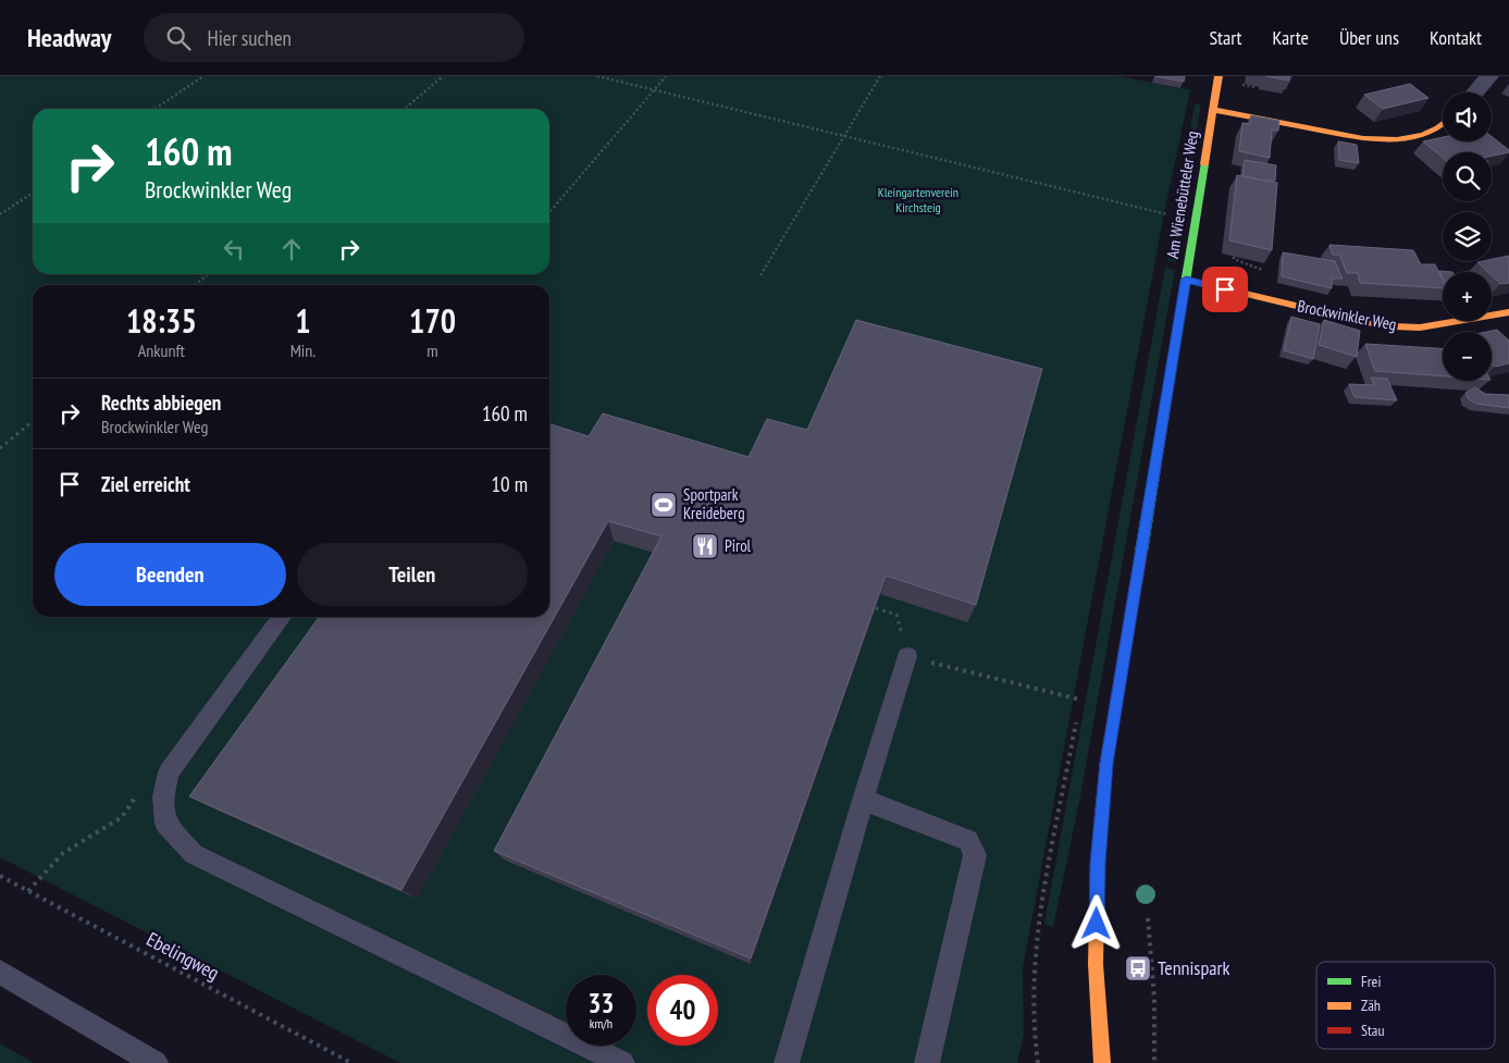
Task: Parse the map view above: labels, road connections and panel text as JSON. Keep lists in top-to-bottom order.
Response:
{
  "streets": {
    "street": ["Am Wienebütteler Weg", "Brockwinkler Weg"],
    "path": ["Ebelingweg"]
  },
  "crossings": [
    ["Am Wienebütteler Weg", "Brockwinkler Weg"]
  ],
  "parks": ["Kleingartenverein Kirchsteig"],
  "places": {
    "sports": ["Sportpark Kreideberg"],
    "restaurant": ["Pirol"],
    "bus stop": ["Tennispark"]
  },
  "legend": ["Frei", "Zäh", "Stau"],
  "page": {
    "header": "Headway",
    "search": "Hier suchen",
    "nav": [
      "Start",
      "Karte",
      "Über uns",
      "Kontakt"
    ],
    "map_buttons": ["+", "−"],
    "turn": ["160 m", "Brockwinkler Weg"],
    "eta": [
      "18:35",
      "Ankunft",
      "1",
      "Min.",
      "170",
      "m"
    ],
    "list": [
      {
        "name": "Rechts abbiegen",
        "note": "Brockwinkler Weg",
        "value": "160 m"
      },
      {
        "name": "Ziel erreicht",
        "value": "10 m"
      }
    ],
    "buttons": ["Beenden", "Teilen"],
    "speed": "33 km/h",
    "limit": "40"
  }
}
